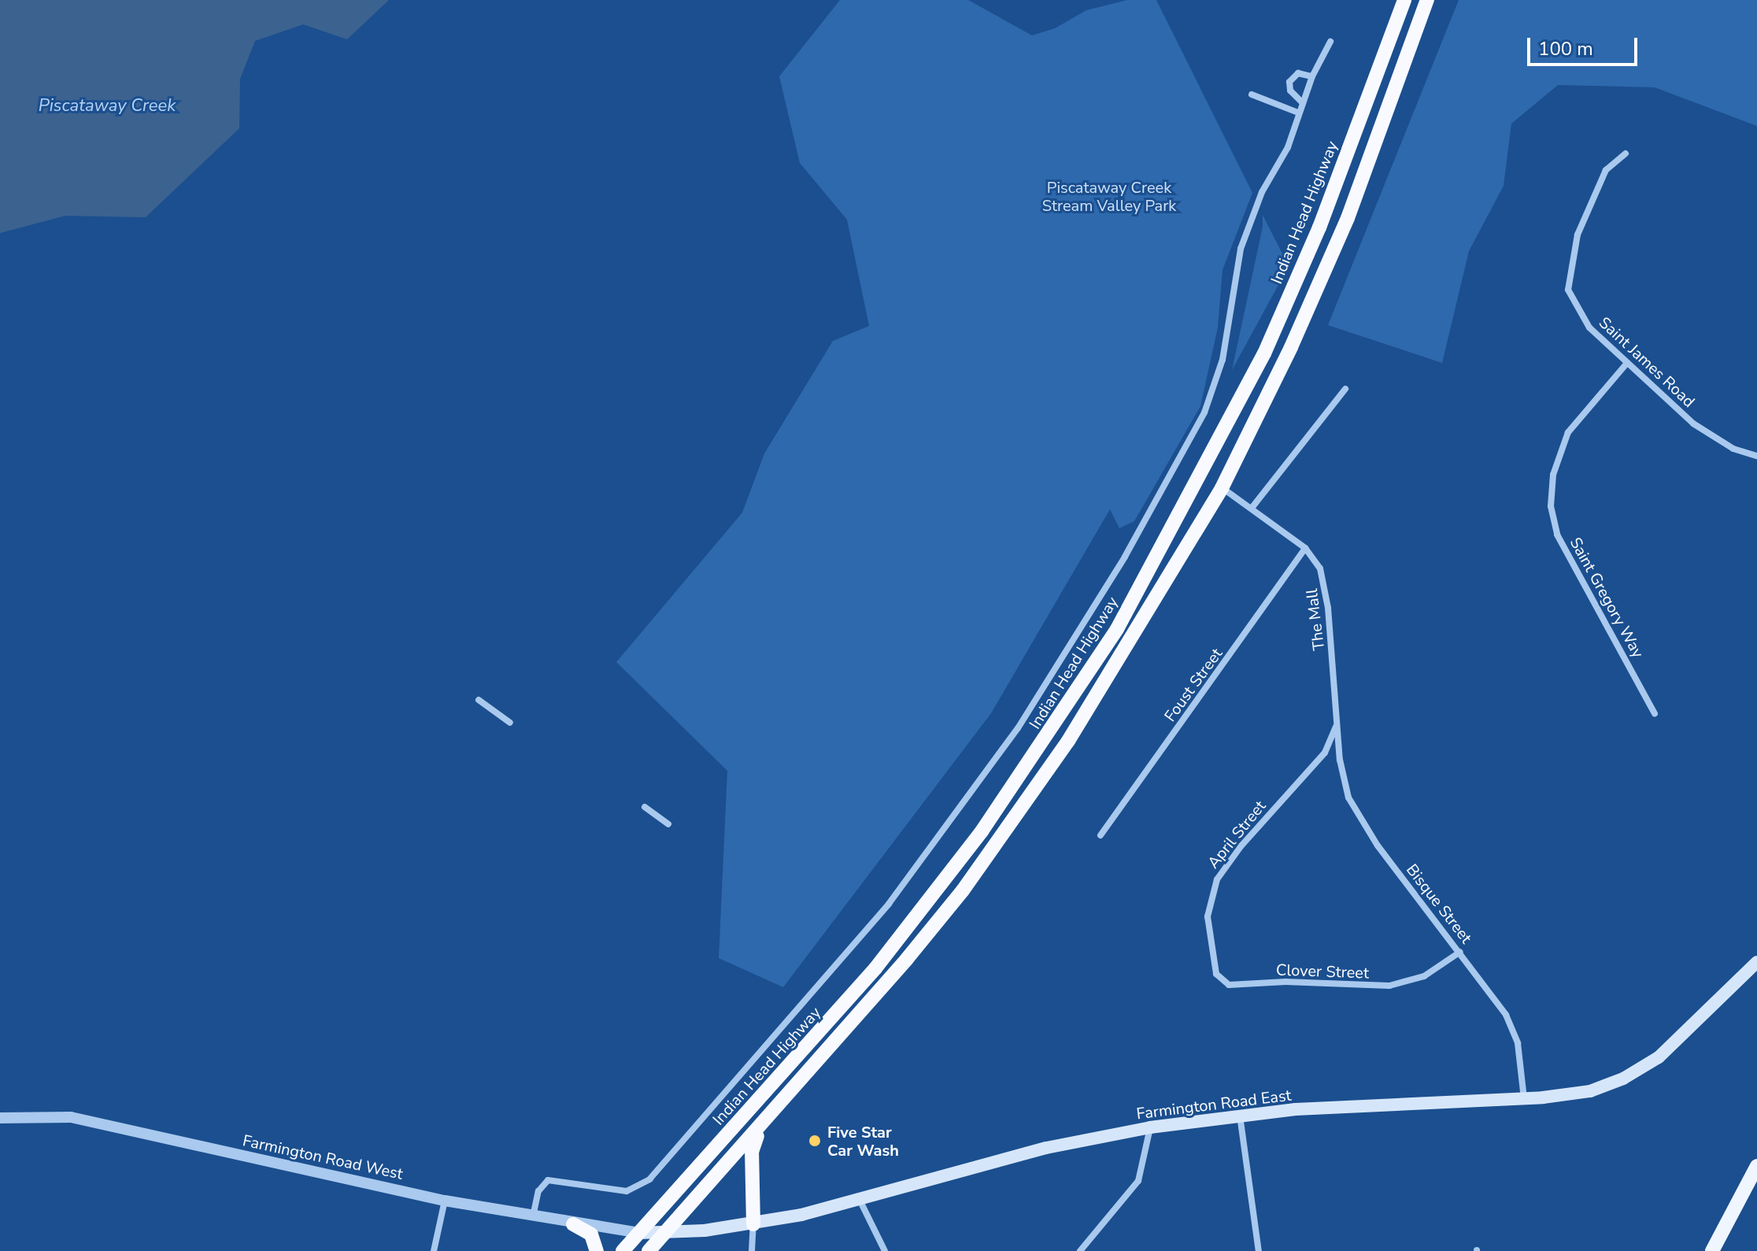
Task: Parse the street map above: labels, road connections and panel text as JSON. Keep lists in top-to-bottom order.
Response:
{
  "streets": {
    "highway": ["Indian Head Highway"],
    "main road": ["Farmington Road East"],
    "street": [
      "Saint James Road",
      "Saint Gregory Way",
      "The Mall",
      "Foust Street",
      "April Street",
      "Bisque Street",
      "Clover Street",
      "Farmington Road West"
    ]
  },
  "crossings": [
    ["Indian Head Highway", "Farmington Road East"],
    ["Indian Head Highway", "Farmington Road West"],
    ["Saint James Road", "Saint Gregory Way"],
    ["The Mall", "Foust Street"],
    ["The Mall", "April Street"],
    ["The Mall", "Bisque Street"],
    ["April Street", "Bisque Street"],
    ["April Street", "Clover Street"],
    ["Bisque Street", "Clover Street"],
    ["Bisque Street", "Farmington Road East"],
    ["Farmington Road East", "Farmington Road West"]
  ],
  "water": ["Piscataway Creek"],
  "parks": ["Piscataway Creek Stream Valley Park"],
  "places": ["Five Star Car Wash"],
  "scale_bar": "100 m"
}
